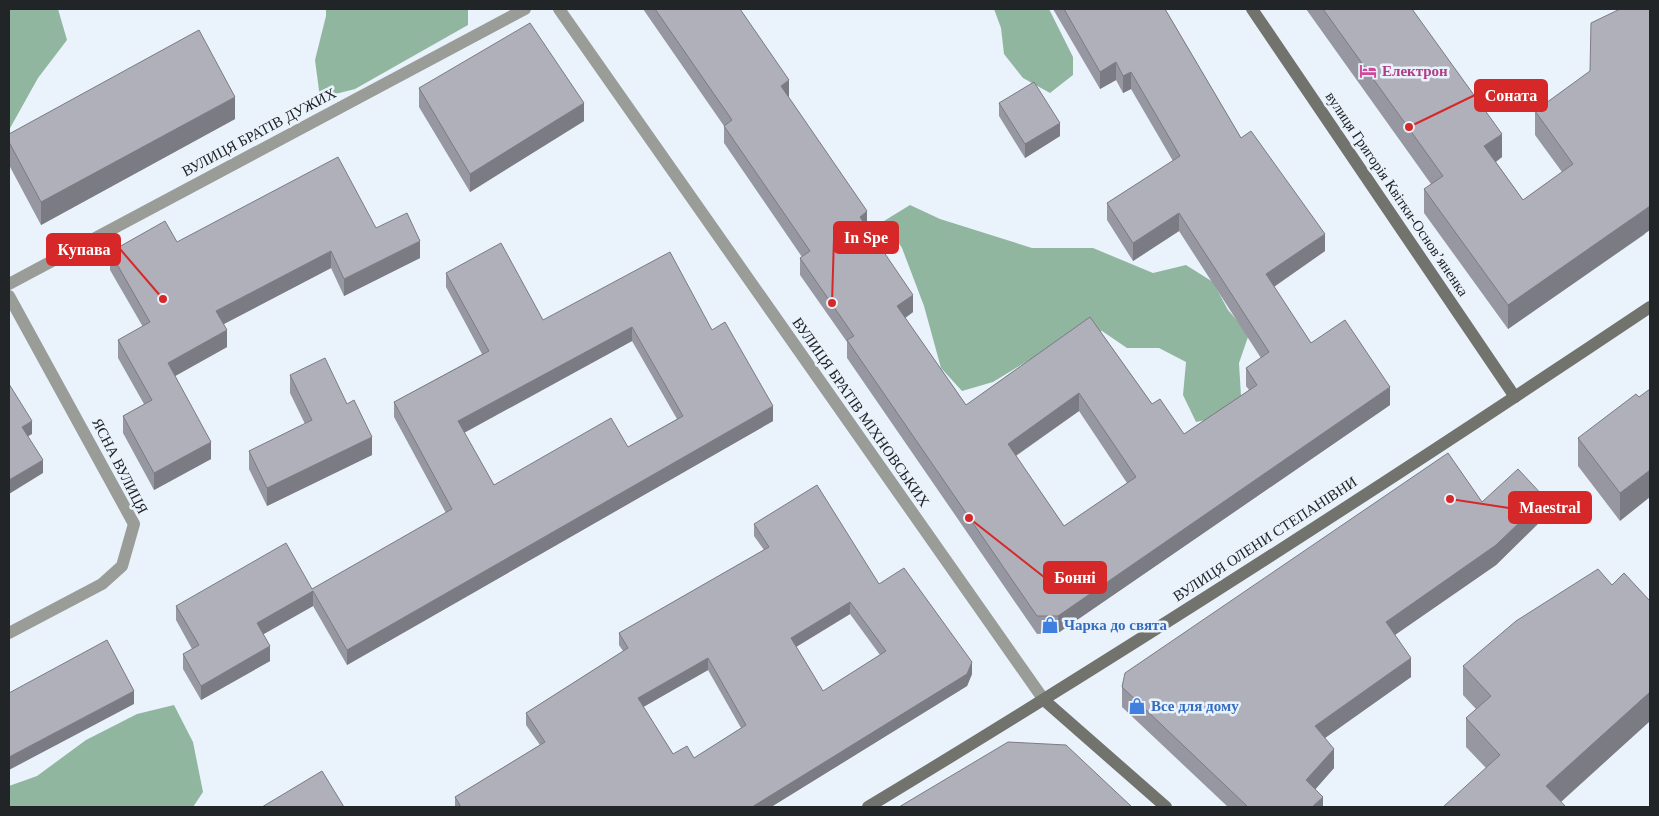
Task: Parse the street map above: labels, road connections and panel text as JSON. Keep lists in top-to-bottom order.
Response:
{
  "streets": {
    "street": [
      "ВУЛИЦЯ БРАТІВ ДУЖИХ",
      "вулиця Григорія Квітки-Основʼяненка",
      "ВУЛИЦЯ БРАТІВ МІХНОВСЬКИХ",
      "ЯСНА ВУЛИЦЯ",
      "ВУЛИЦЯ ОЛЕНИ СТЕПАНІВНИ"
    ]
  },
  "crossings": [
    ["вулиця Григорія Квітки-Основʼяненка", "ВУЛИЦЯ ОЛЕНИ СТЕПАНІВНИ"],
    ["ВУЛИЦЯ БРАТІВ МІХНОВСЬКИХ", "ВУЛИЦЯ ОЛЕНИ СТЕПАНІВНИ"]
  ],
  "places": {
    "hotel": ["Електрон"],
    "other": [
      "Соната",
      "Купава",
      "In Spe",
      "Maestral",
      "Бонні"
    ],
    "shop": ["Чарка до свята", "Все для дому"]
  }
}
